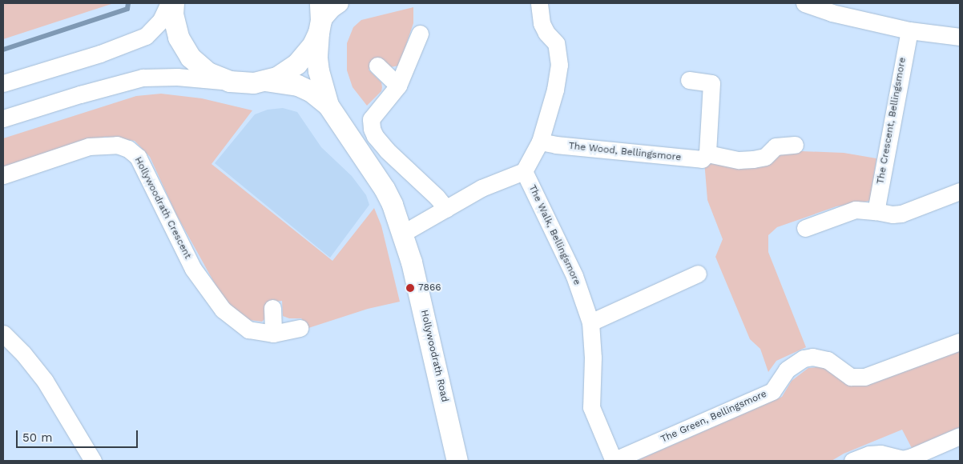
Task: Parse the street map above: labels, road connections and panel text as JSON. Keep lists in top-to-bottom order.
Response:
{
  "streets": {
    "main road": ["Hollywoodrath Road"],
    "street": [
      "The Crescent, Bellingsmore",
      "The Wood, Bellingsmore",
      "Hollywoodrath Crescent",
      "The Walk, Bellingsmore",
      "The Green, Bellingsmore"
    ]
  },
  "crossings": [
    ["The Walk, Bellingsmore", "The Green, Bellingsmore"]
  ],
  "places": ["7866"],
  "scale_bar": "50 m"
}
